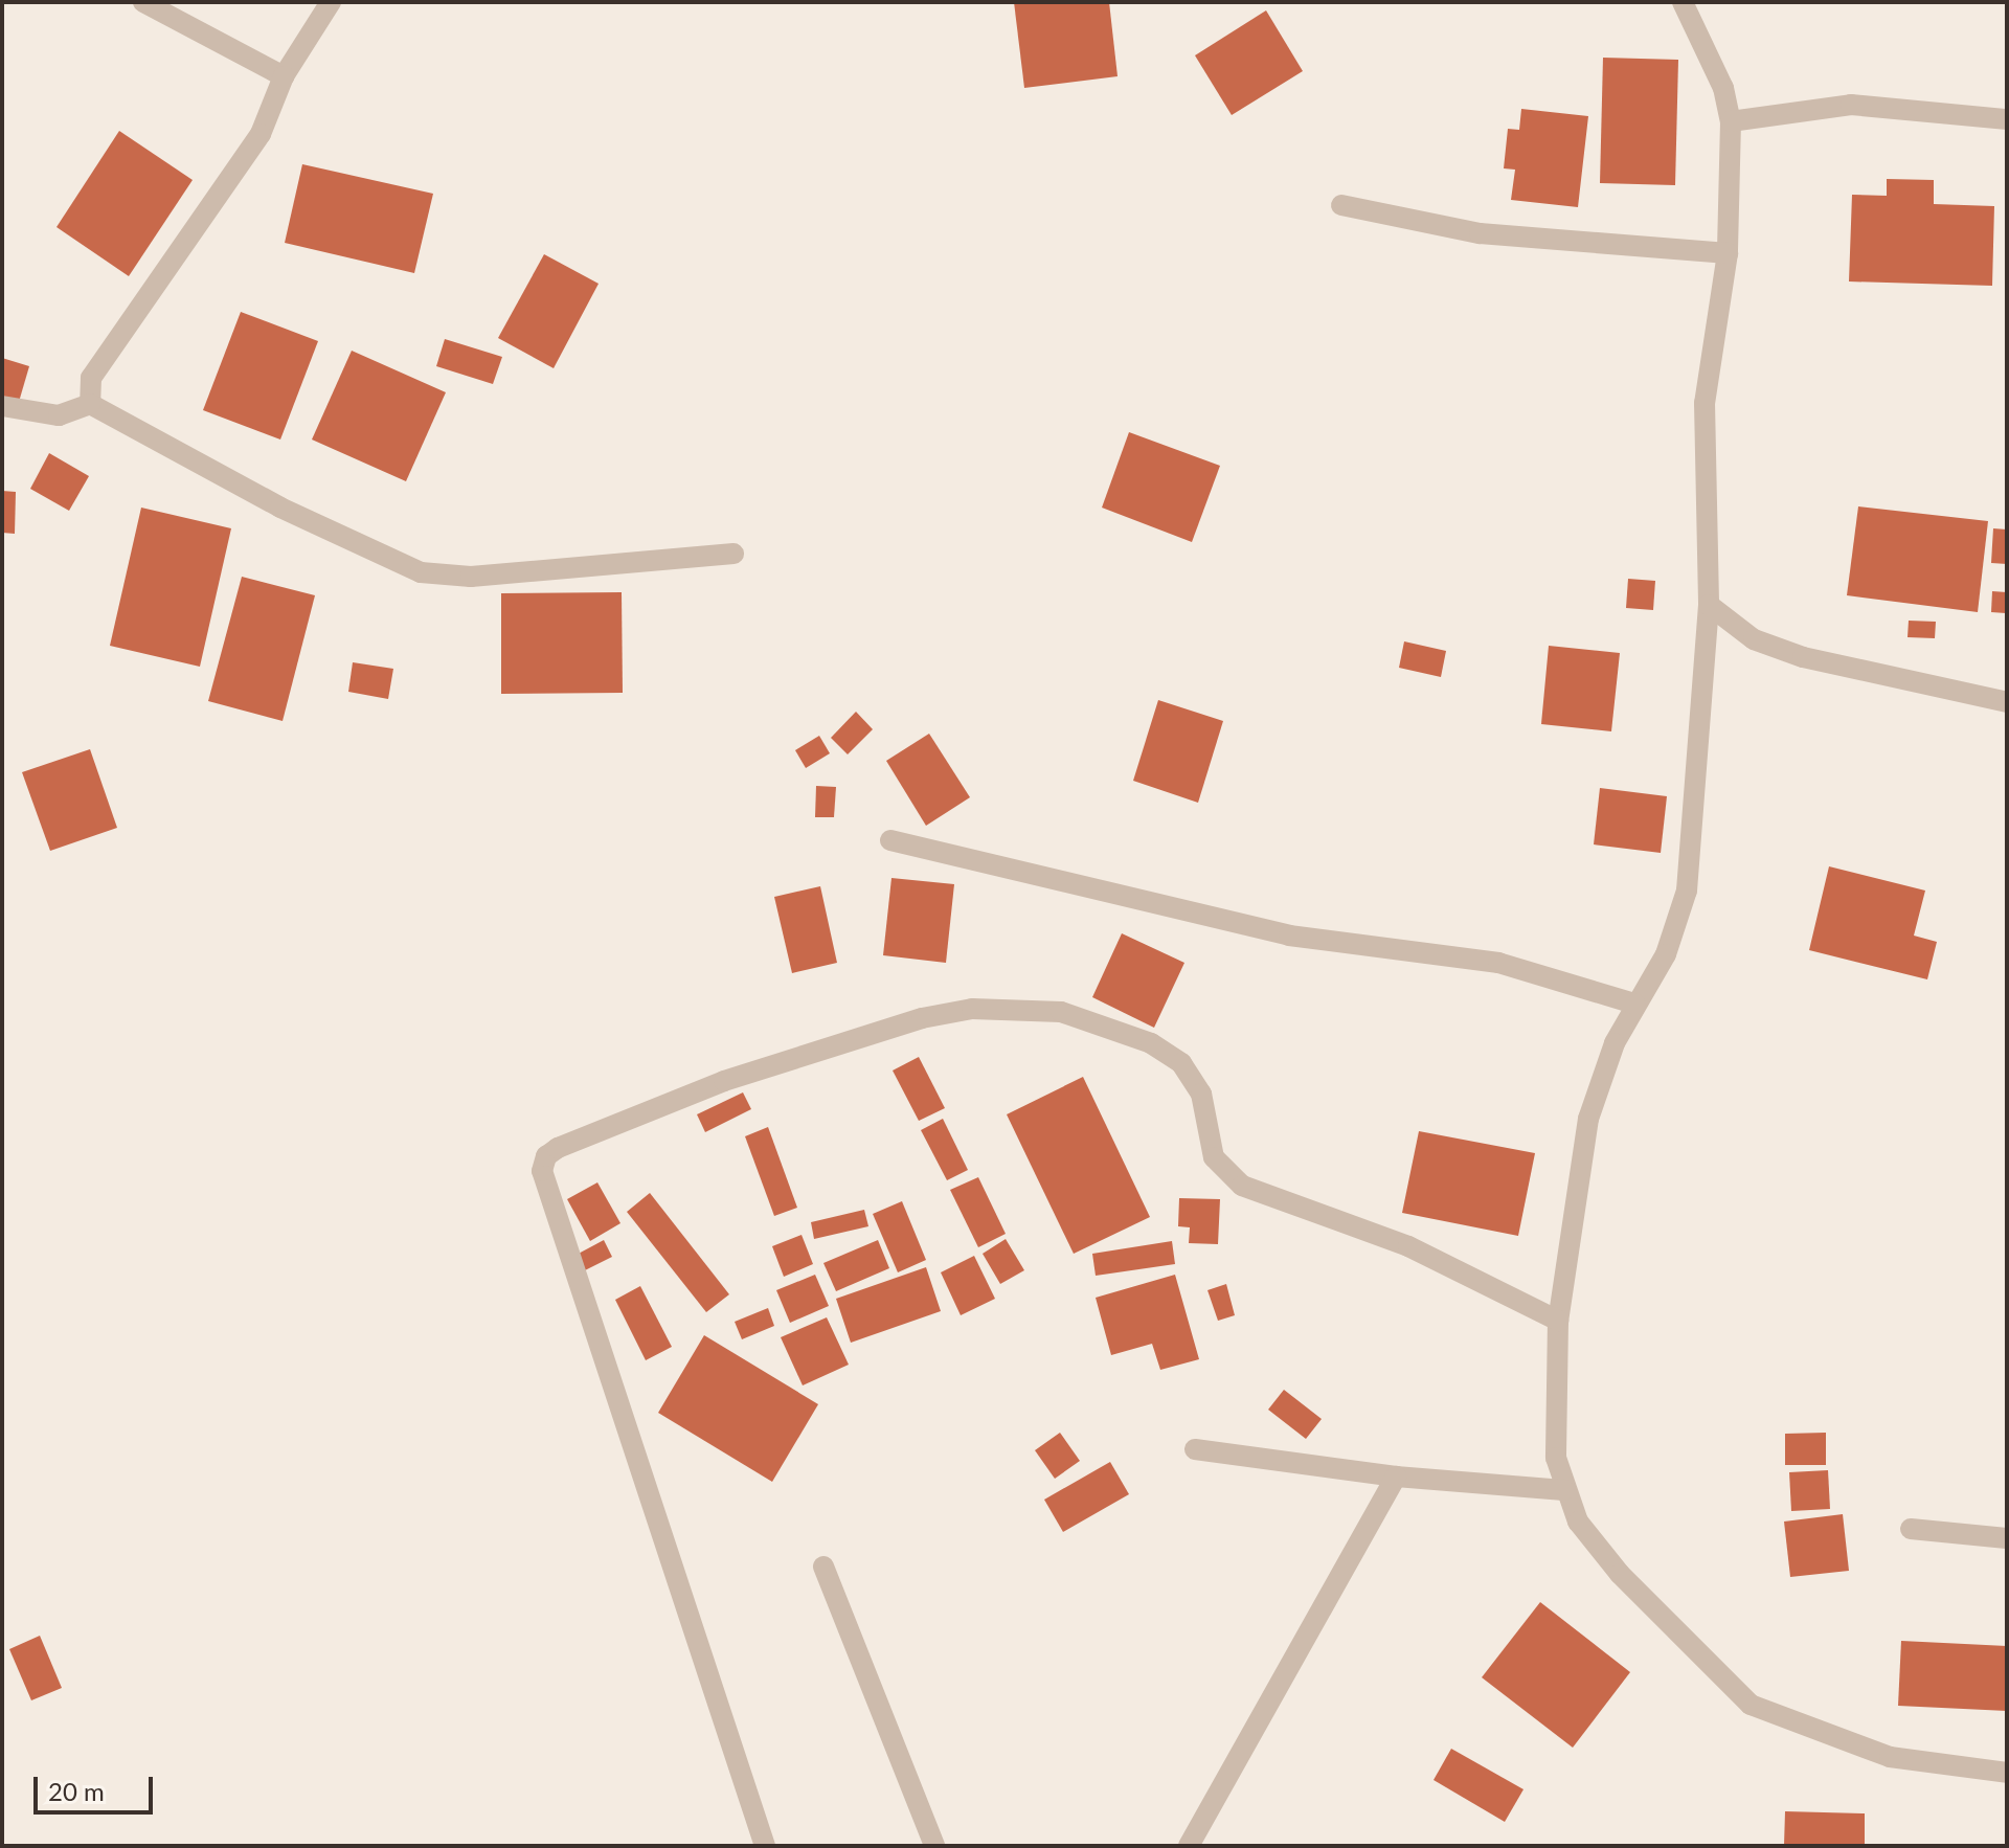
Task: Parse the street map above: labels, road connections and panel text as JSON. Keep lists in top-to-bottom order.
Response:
{
  "scale_bar": "20 m"
}
